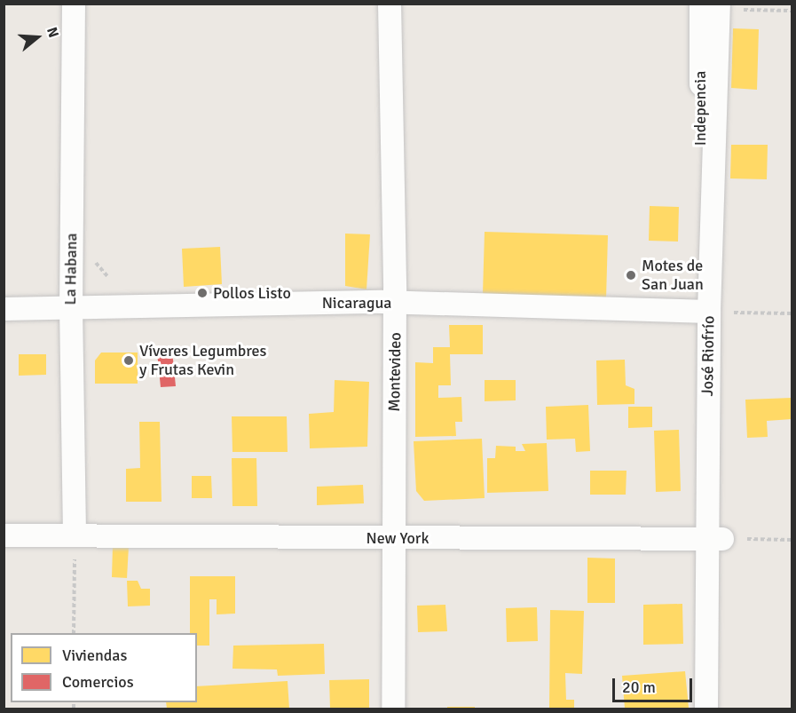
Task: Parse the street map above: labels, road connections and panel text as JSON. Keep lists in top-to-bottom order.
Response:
{
  "streets": {
    "street": [
      "Indepencia",
      "La Habana",
      "Nicaragua",
      "José Riofrío",
      "Montevideo",
      "New York"
    ]
  },
  "crossings": [
    ["Indepencia", "José Riofrío"],
    ["La Habana", "Nicaragua"],
    ["La Habana", "New York"],
    ["Nicaragua", "José Riofrío"],
    ["Nicaragua", "Montevideo"],
    ["José Riofrío", "New York"],
    ["Montevideo", "New York"]
  ],
  "places": ["Motes de San Juan", "Pollos Listo", "Víveres Legumbres y Frutas Kevin"],
  "legend": ["Viviendas", "Comercios"],
  "scale_bar": "20 m",
  "north": "right"
}
